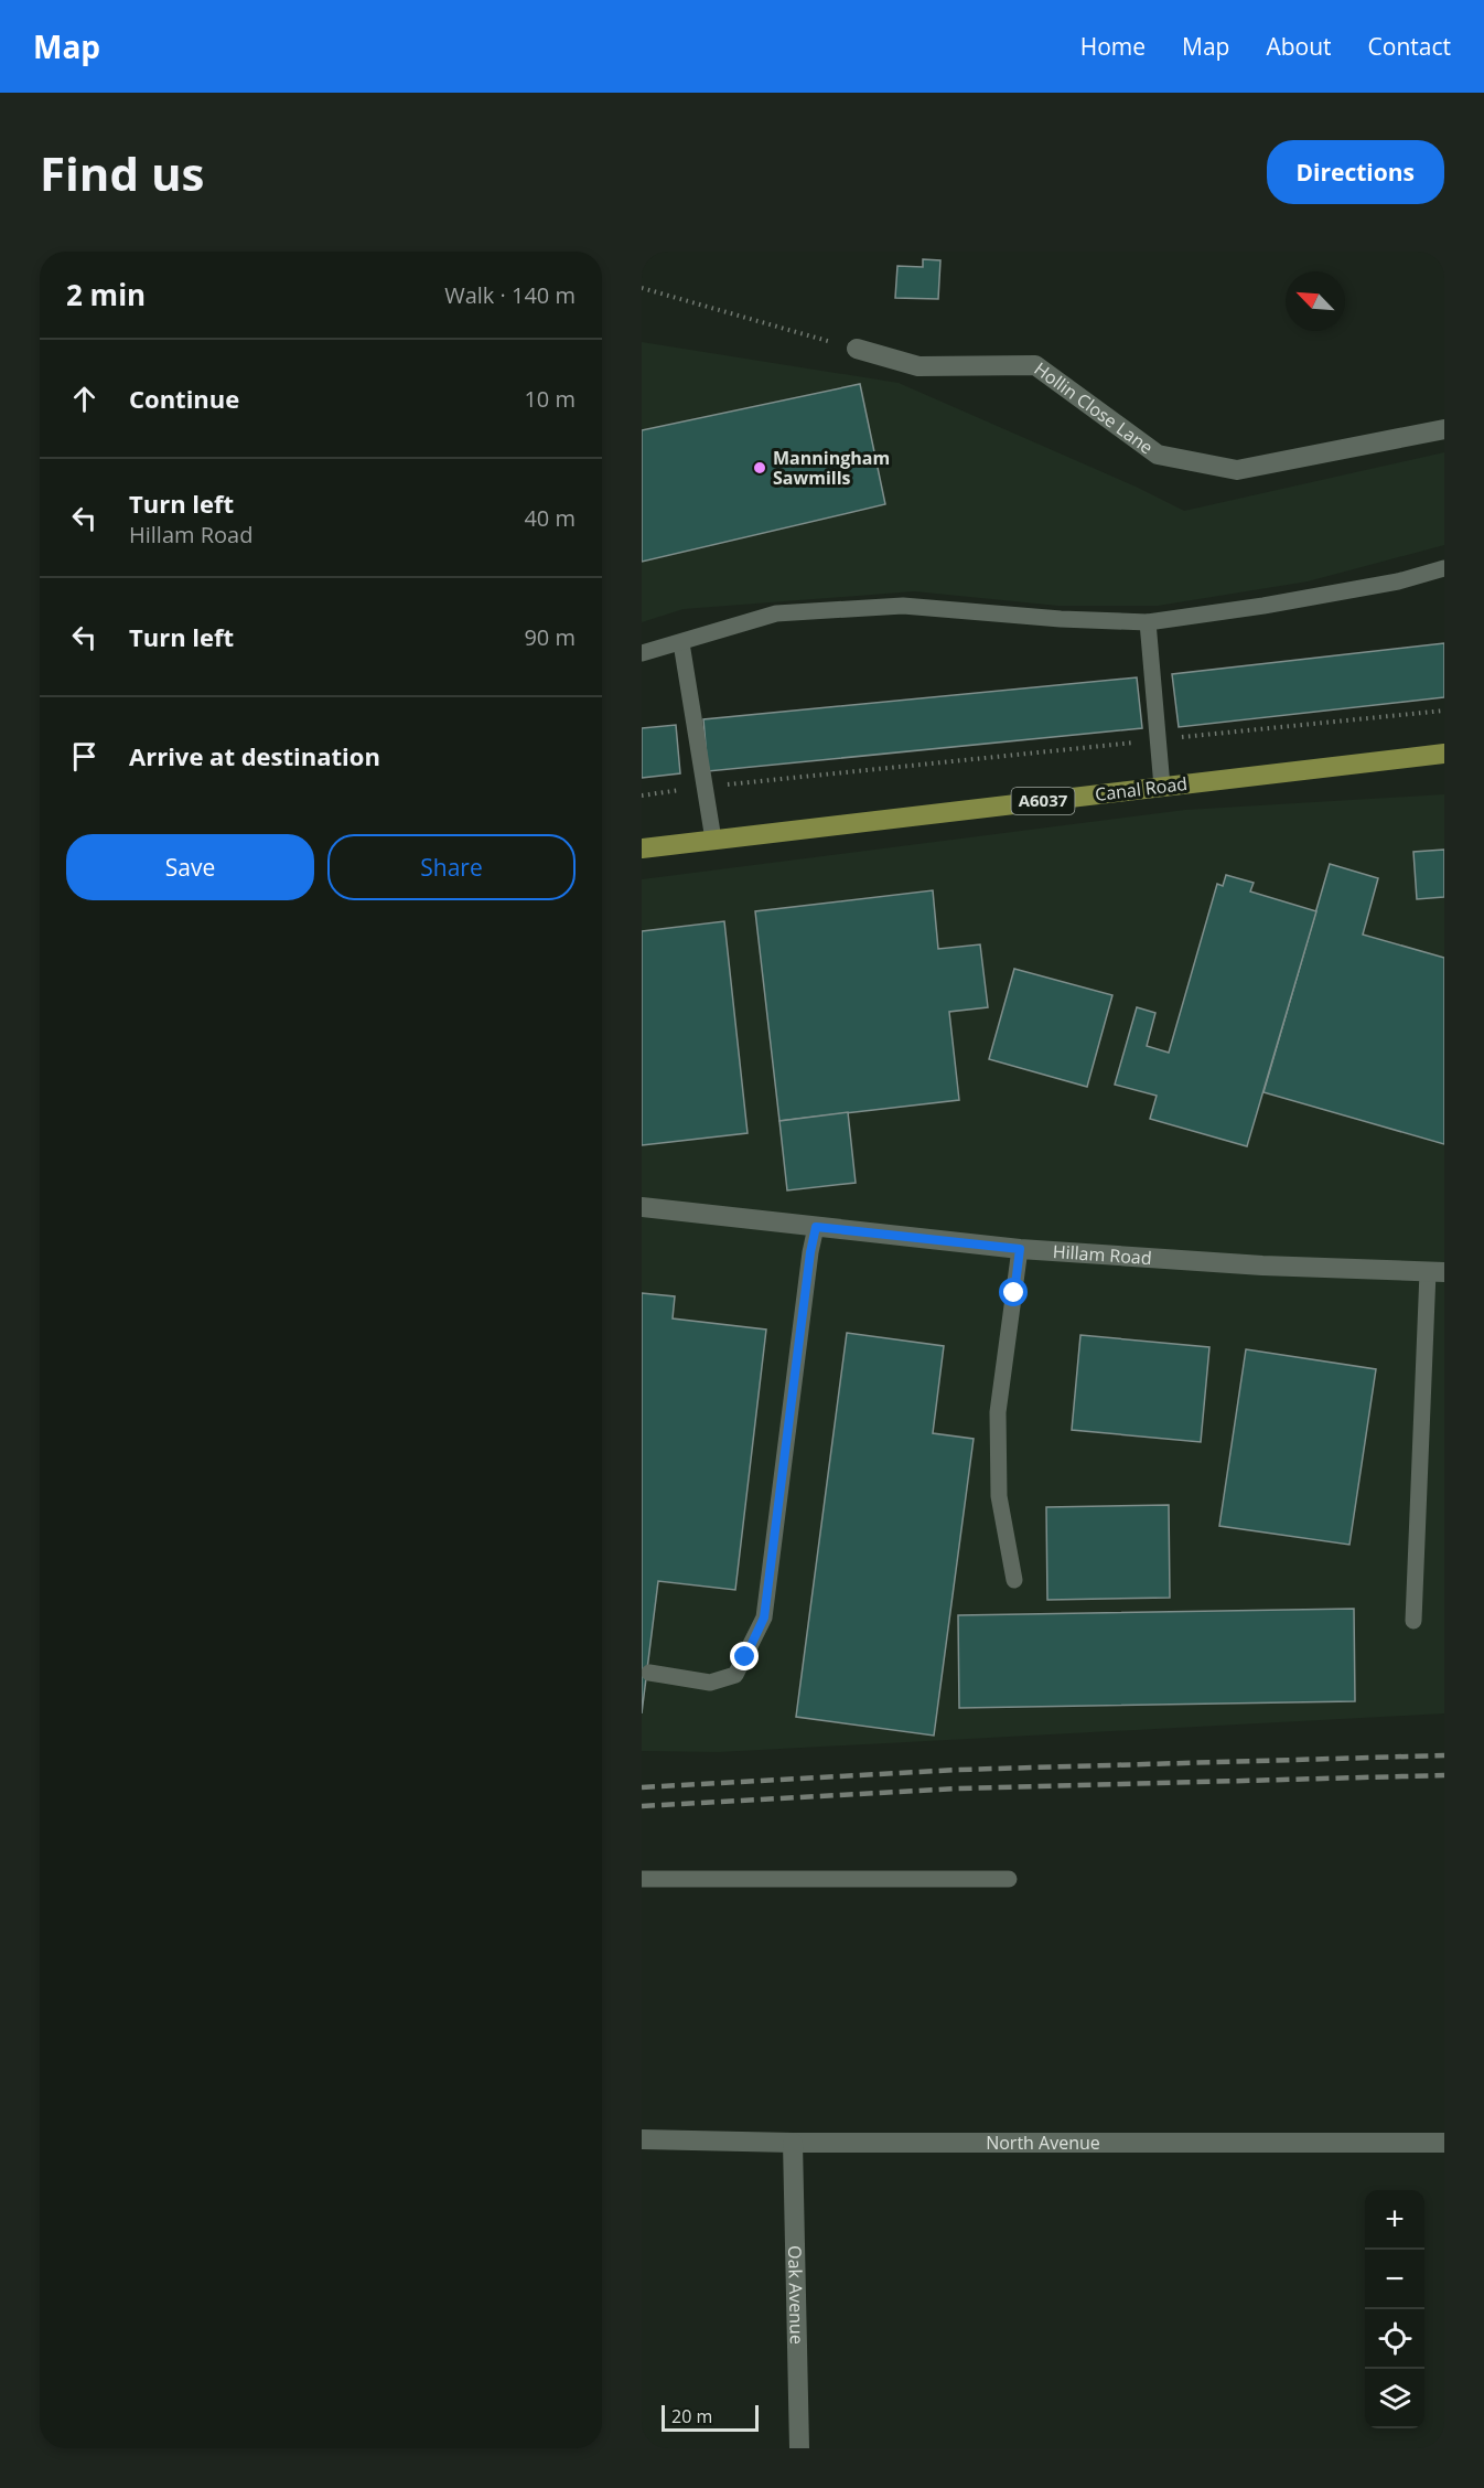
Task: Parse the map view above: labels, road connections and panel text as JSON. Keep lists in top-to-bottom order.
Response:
{
  "streets": {
    "main road": ["Canal Road", "A6037"],
    "street": [
      "Hollin Close Lane",
      "Hillam Road",
      "North Avenue",
      "Oak Avenue"
    ]
  },
  "crossings": [
    ["North Avenue", "Oak Avenue"]
  ],
  "places": ["Manningham Sawmills"],
  "scale_bar": "20 m",
  "north": "top left",
  "page": {
    "header": "Map",
    "nav": [
      "Home",
      "Map",
      "About",
      "Contact"
    ],
    "buttons": [
      "Directions",
      ["Save", "Share"]
    ],
    "title": "Find us",
    "heading": ["2 min", "Walk · 140 m"],
    "list": [
      ["Continue", "10 m"],
      ["Turn left", "Hillam Road", "40 m"],
      ["Turn left", "90 m"],
      "Arrive at destination"
    ],
    "map_buttons": ["+", "−"],
    "scale": "20 m"
  }
}
